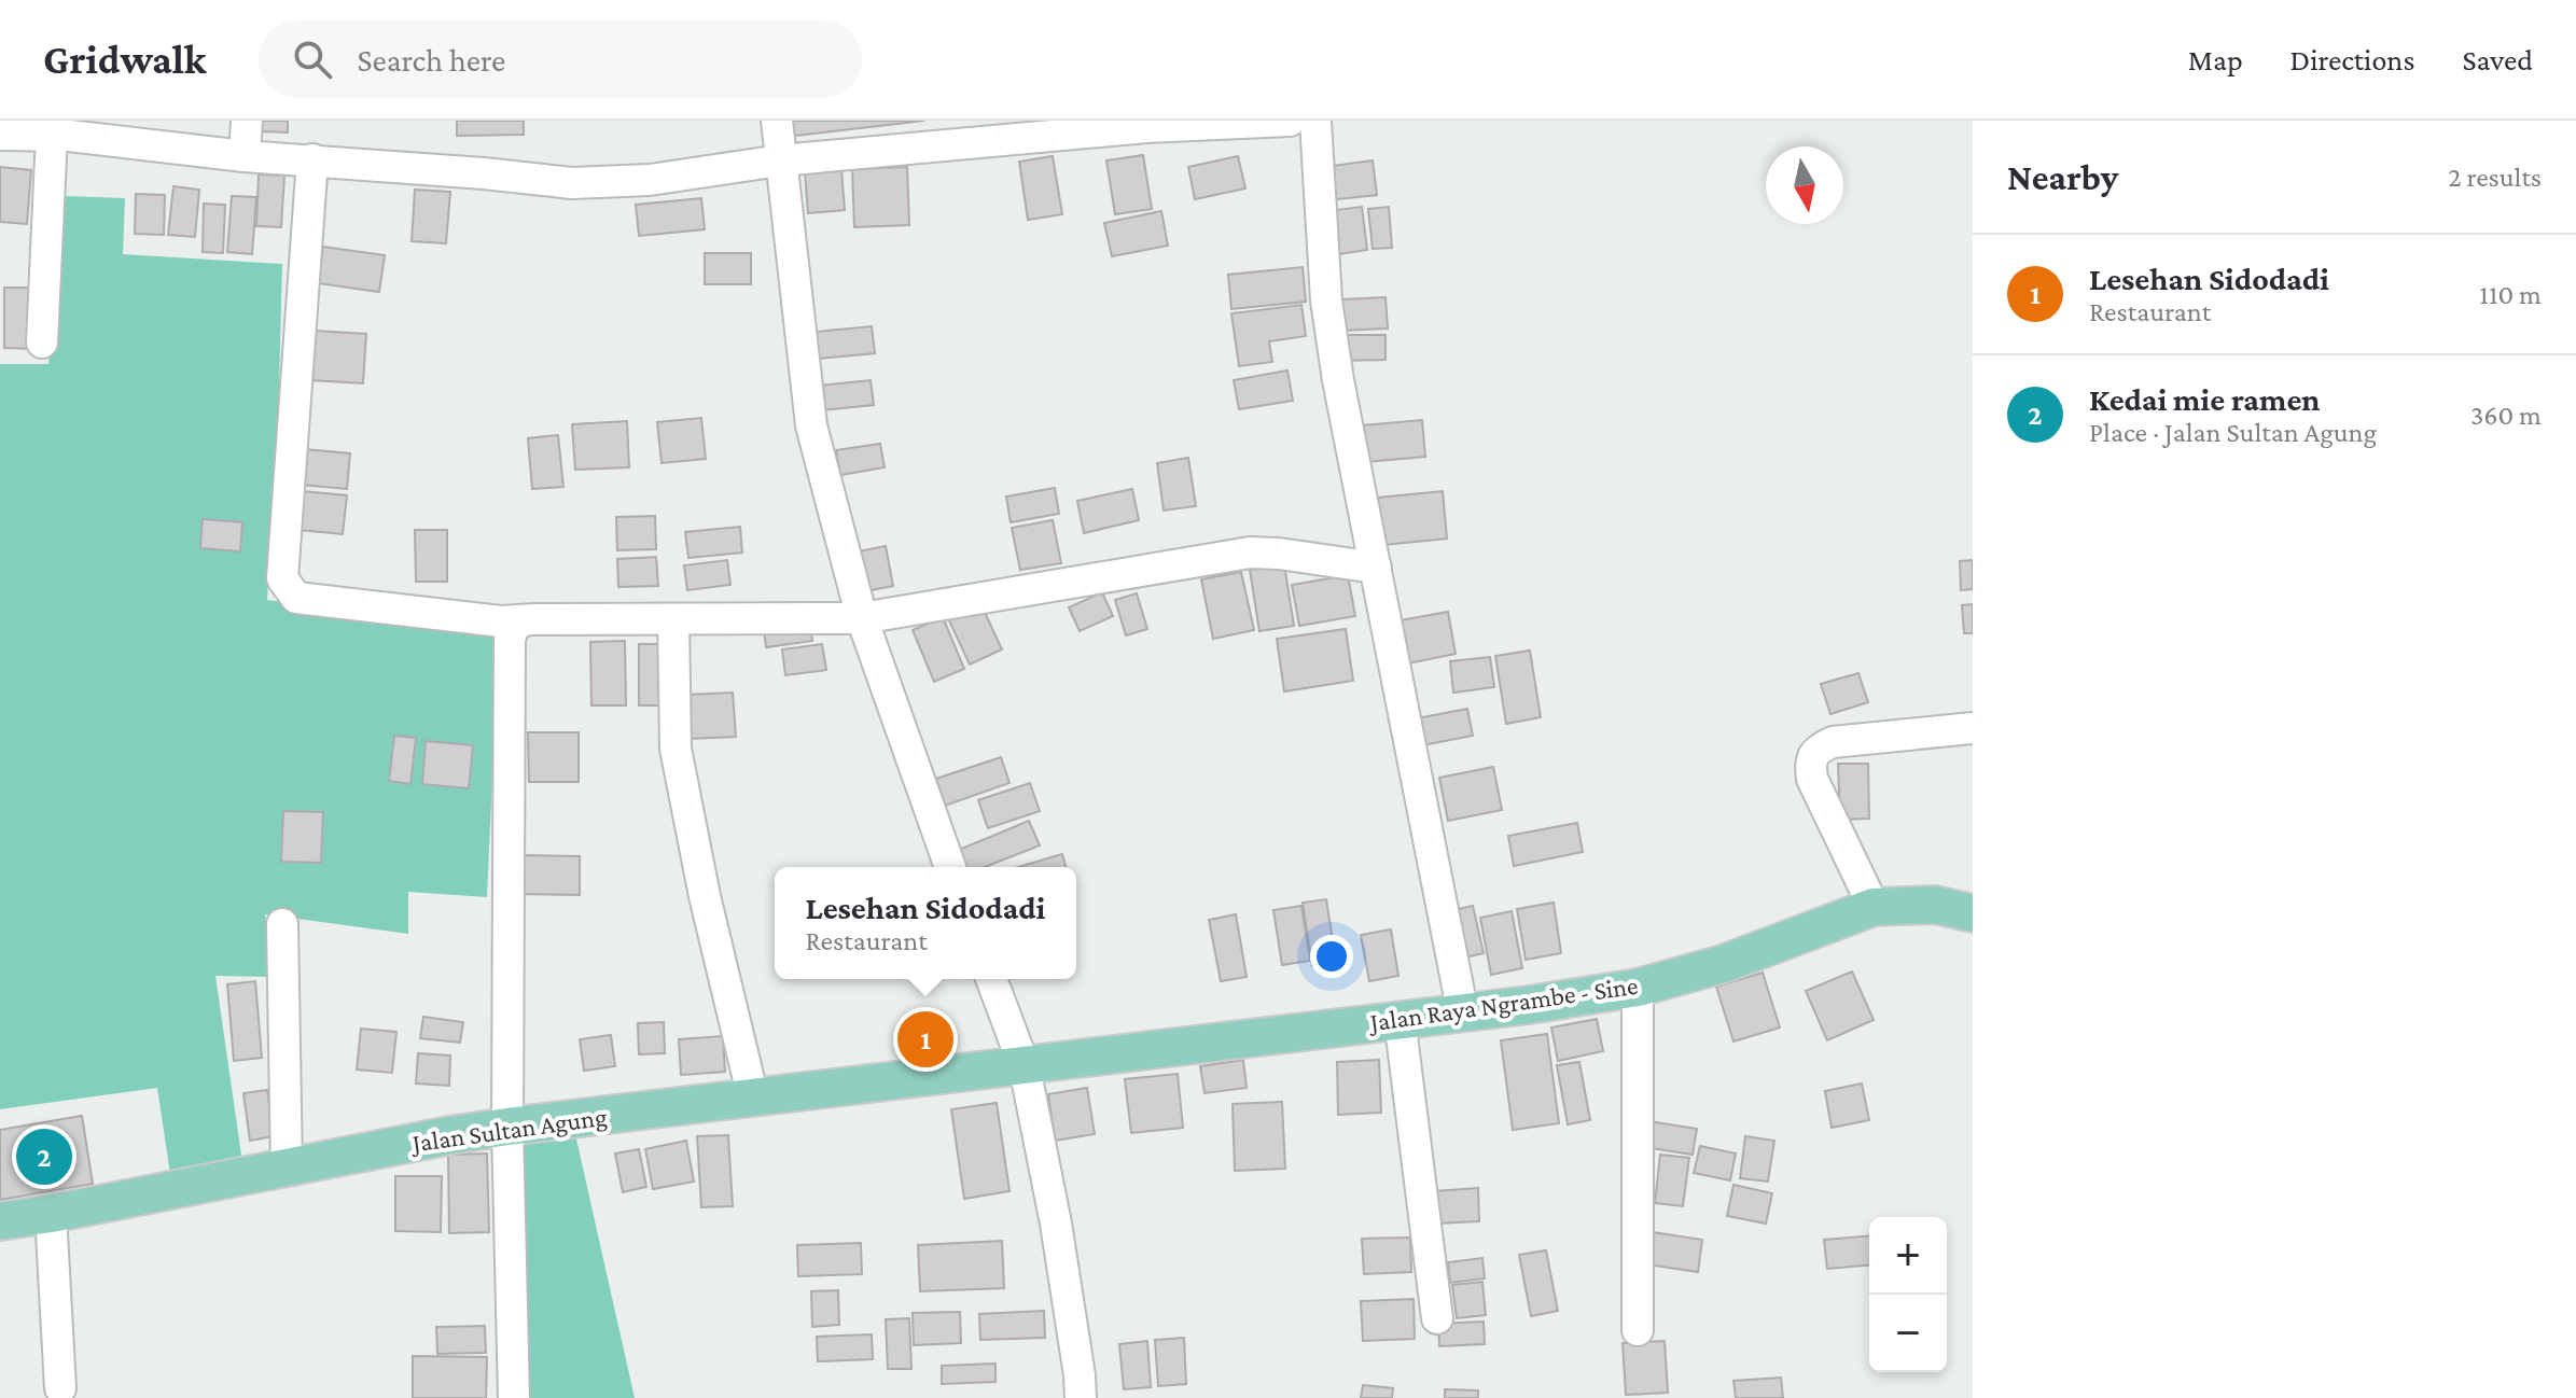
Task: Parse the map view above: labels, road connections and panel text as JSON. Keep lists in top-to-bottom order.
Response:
{
  "streets": {
    "main road": ["Jalan Raya Ngrambe - Sine", "Jalan Sultan Agung"]
  },
  "crossings": [
    ["Jalan Raya Ngrambe - Sine", "Jalan Sultan Agung"]
  ],
  "north": "bottom",
  "page": {
    "header": "Gridwalk",
    "search": "Search here",
    "nav": ["Map", "Directions", "Saved"],
    "heading": ["Nearby", "2 results"],
    "list": [
      {
        "mark": "1",
        "name": "Lesehan Sidodadi",
        "note": "Restaurant",
        "value": "110 m"
      },
      {
        "mark": "2",
        "name": "Kedai mie ramen",
        "note": "Place · Jalan Sultan Agung",
        "value": "360 m"
      }
    ],
    "popup": ["Lesehan Sidodadi", "Restaurant"],
    "pins": ["1", "2"],
    "map_buttons": ["+", "−"]
  }
}
